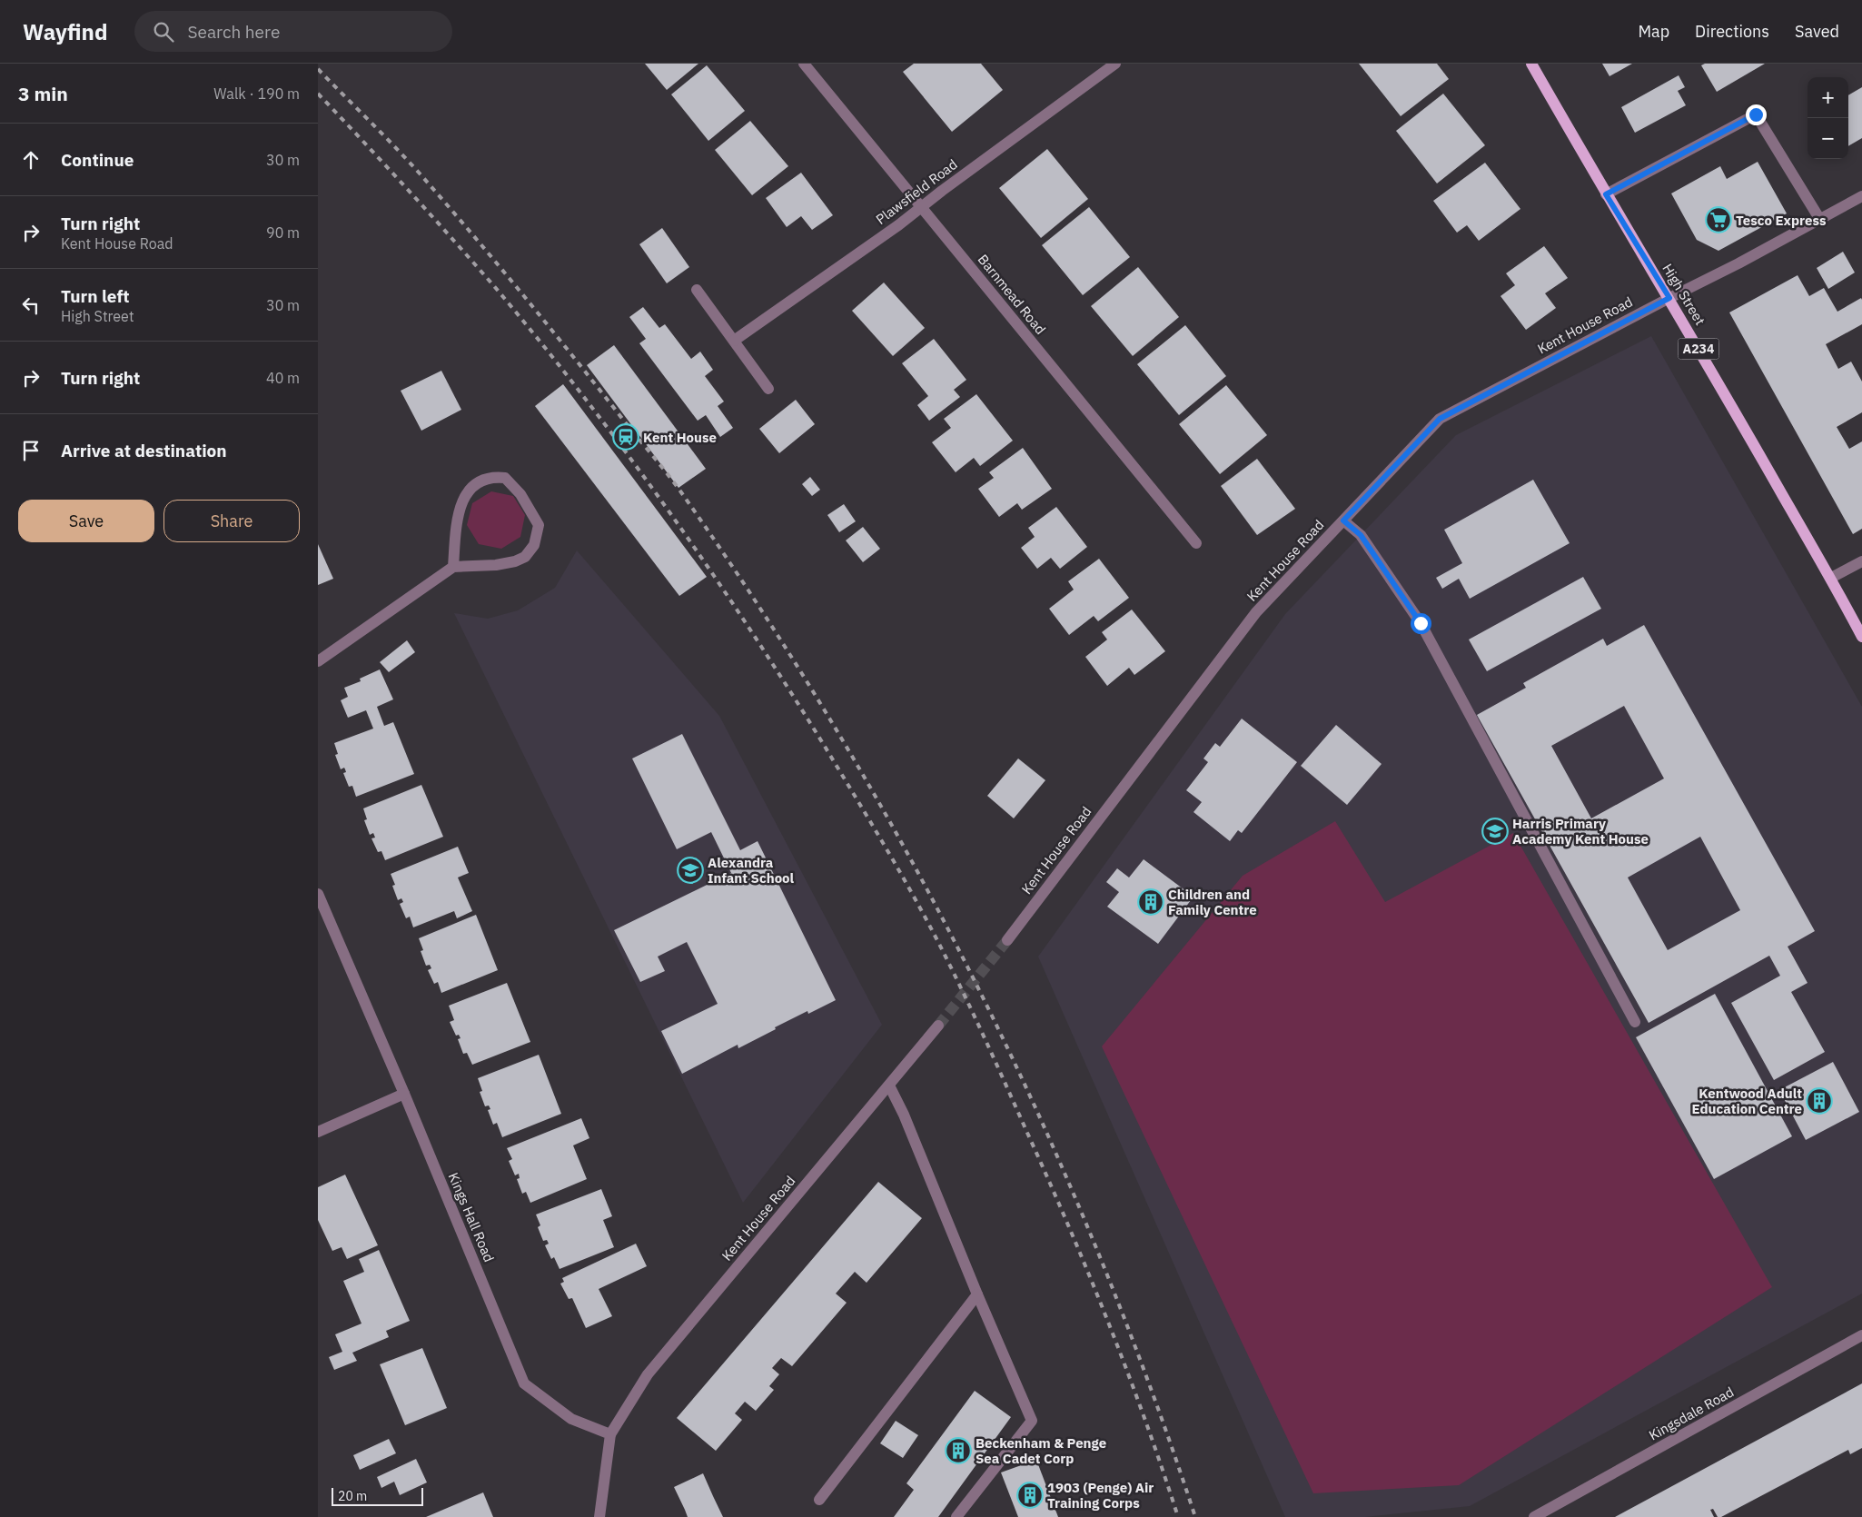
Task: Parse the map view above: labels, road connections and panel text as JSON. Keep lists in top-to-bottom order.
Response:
{
  "streets": {
    "main road": ["High Street", "A234"],
    "street": [
      "Plawsfield Road",
      "Barnmead Road",
      "Kent House Road",
      "Kings Hall Road",
      "Kingsdale Road"
    ]
  },
  "crossings": [
    ["Plawsfield Road", "Barnmead Road"],
    ["High Street", "Kent House Road"],
    ["Kent House Road", "Kings Hall Road"]
  ],
  "places": {
    "supermarket": ["Tesco Express"],
    "station": ["Kent House"],
    "school or university": ["Harris Primary Academy Kent House", "Alexandra Infant School"],
    "building": [
      "Children and Family Centre",
      "Kentwood Adult Education Centre",
      "Beckenham & Penge Sea Cadet Corp",
      "1903 (Penge) Air Training Corps"
    ]
  },
  "scale_bar": "20 m",
  "page": {
    "header": "Wayfind",
    "search": "Search here",
    "nav": ["Map", "Directions", "Saved"],
    "heading": ["3 min", "Walk · 190 m"],
    "map_buttons": ["+", "−"],
    "list": [
      ["Continue", "30 m"],
      ["Turn right", "Kent House Road", "90 m"],
      ["Turn left", "High Street", "30 m"],
      ["Turn right", "40 m"],
      "Arrive at destination"
    ],
    "buttons": ["Save", "Share"],
    "scale": "20 m"
  }
}
